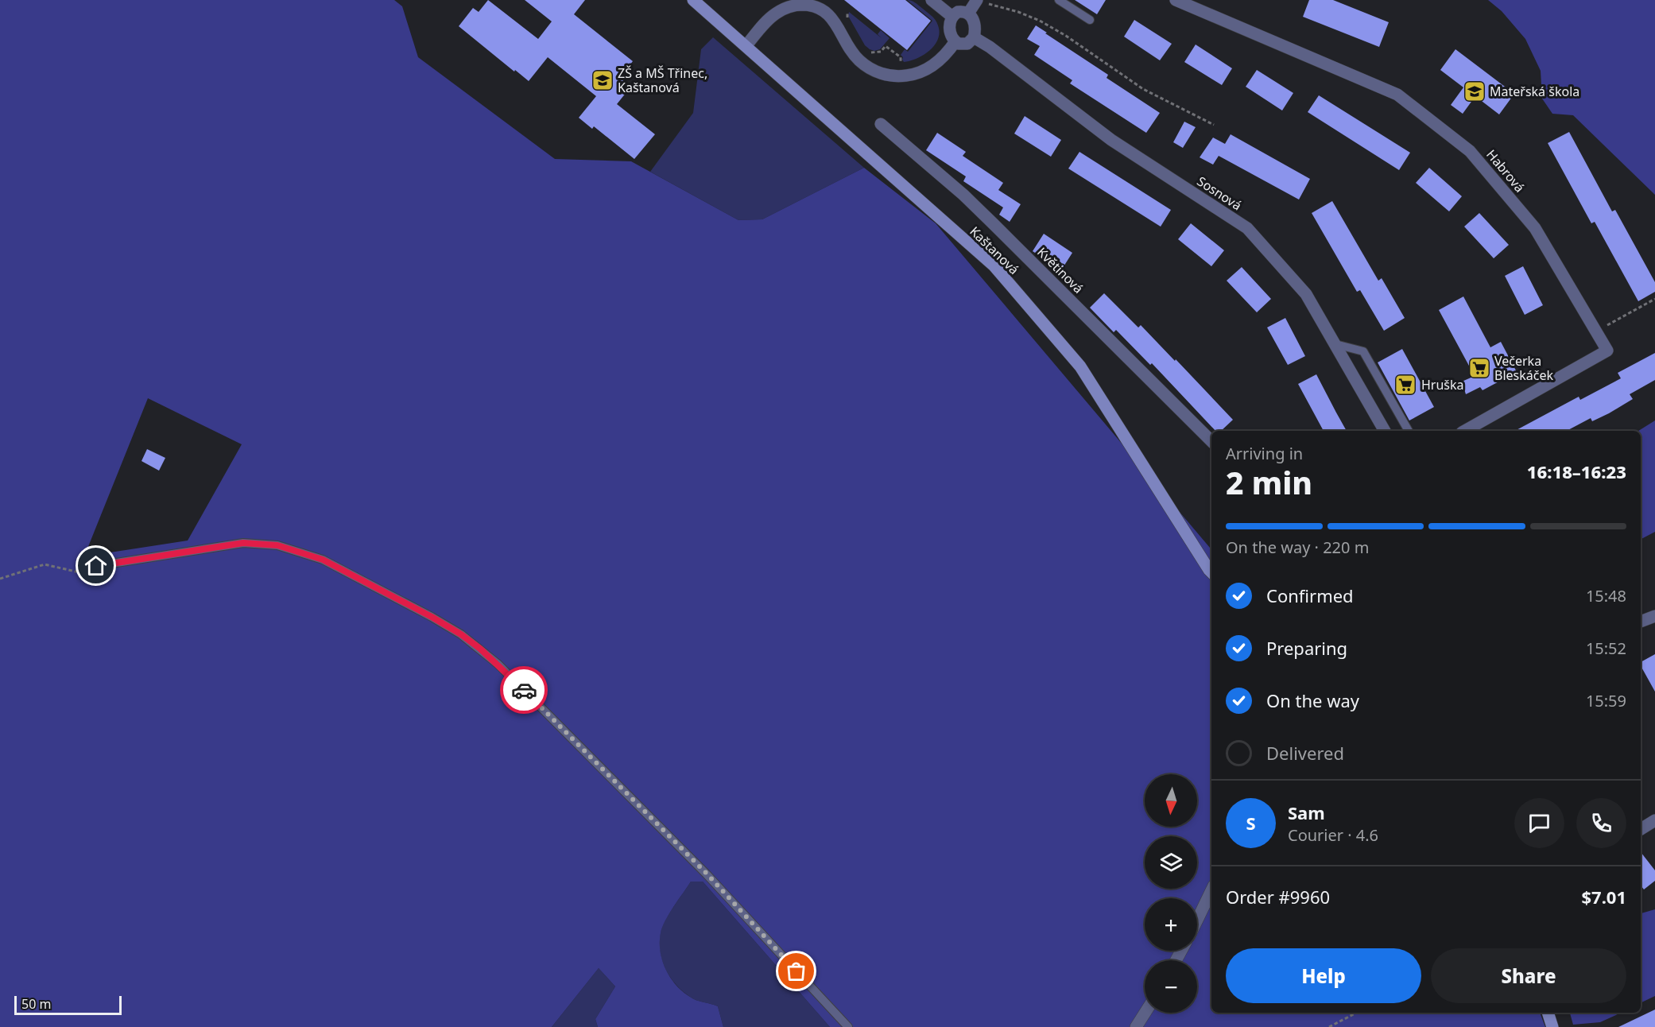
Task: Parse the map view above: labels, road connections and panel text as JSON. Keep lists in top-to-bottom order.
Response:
{
  "streets": {
    "street": [
      "Habrová",
      "Sosnová",
      "Kaštanová",
      "Květinová"
    ]
  },
  "places": {
    "school or university": ["ZŠ a MŠ Třinec, Kaštanová", "Mateřská škola"],
    "supermarket": ["Večerka Bleskáček", "Hruška"]
  },
  "scale_bar": "50 m",
  "north": "bottom",
  "page": {
    "heading": ["2 min", "Arriving in", "16:18–16:23"],
    "panel": [
      "Sam",
      "Courier · 4.6",
      "Order #9960",
      "$7.01"
    ],
    "bar": "On the way · 220 m",
    "list": [
      ["Confirmed", "15:48"],
      ["Preparing", "15:52"],
      ["On the way", "15:59"],
      "Delivered"
    ],
    "map_buttons": ["+", "−"],
    "round": "S",
    "buttons": ["Help", "Share"],
    "scale": "50 m"
  }
}
